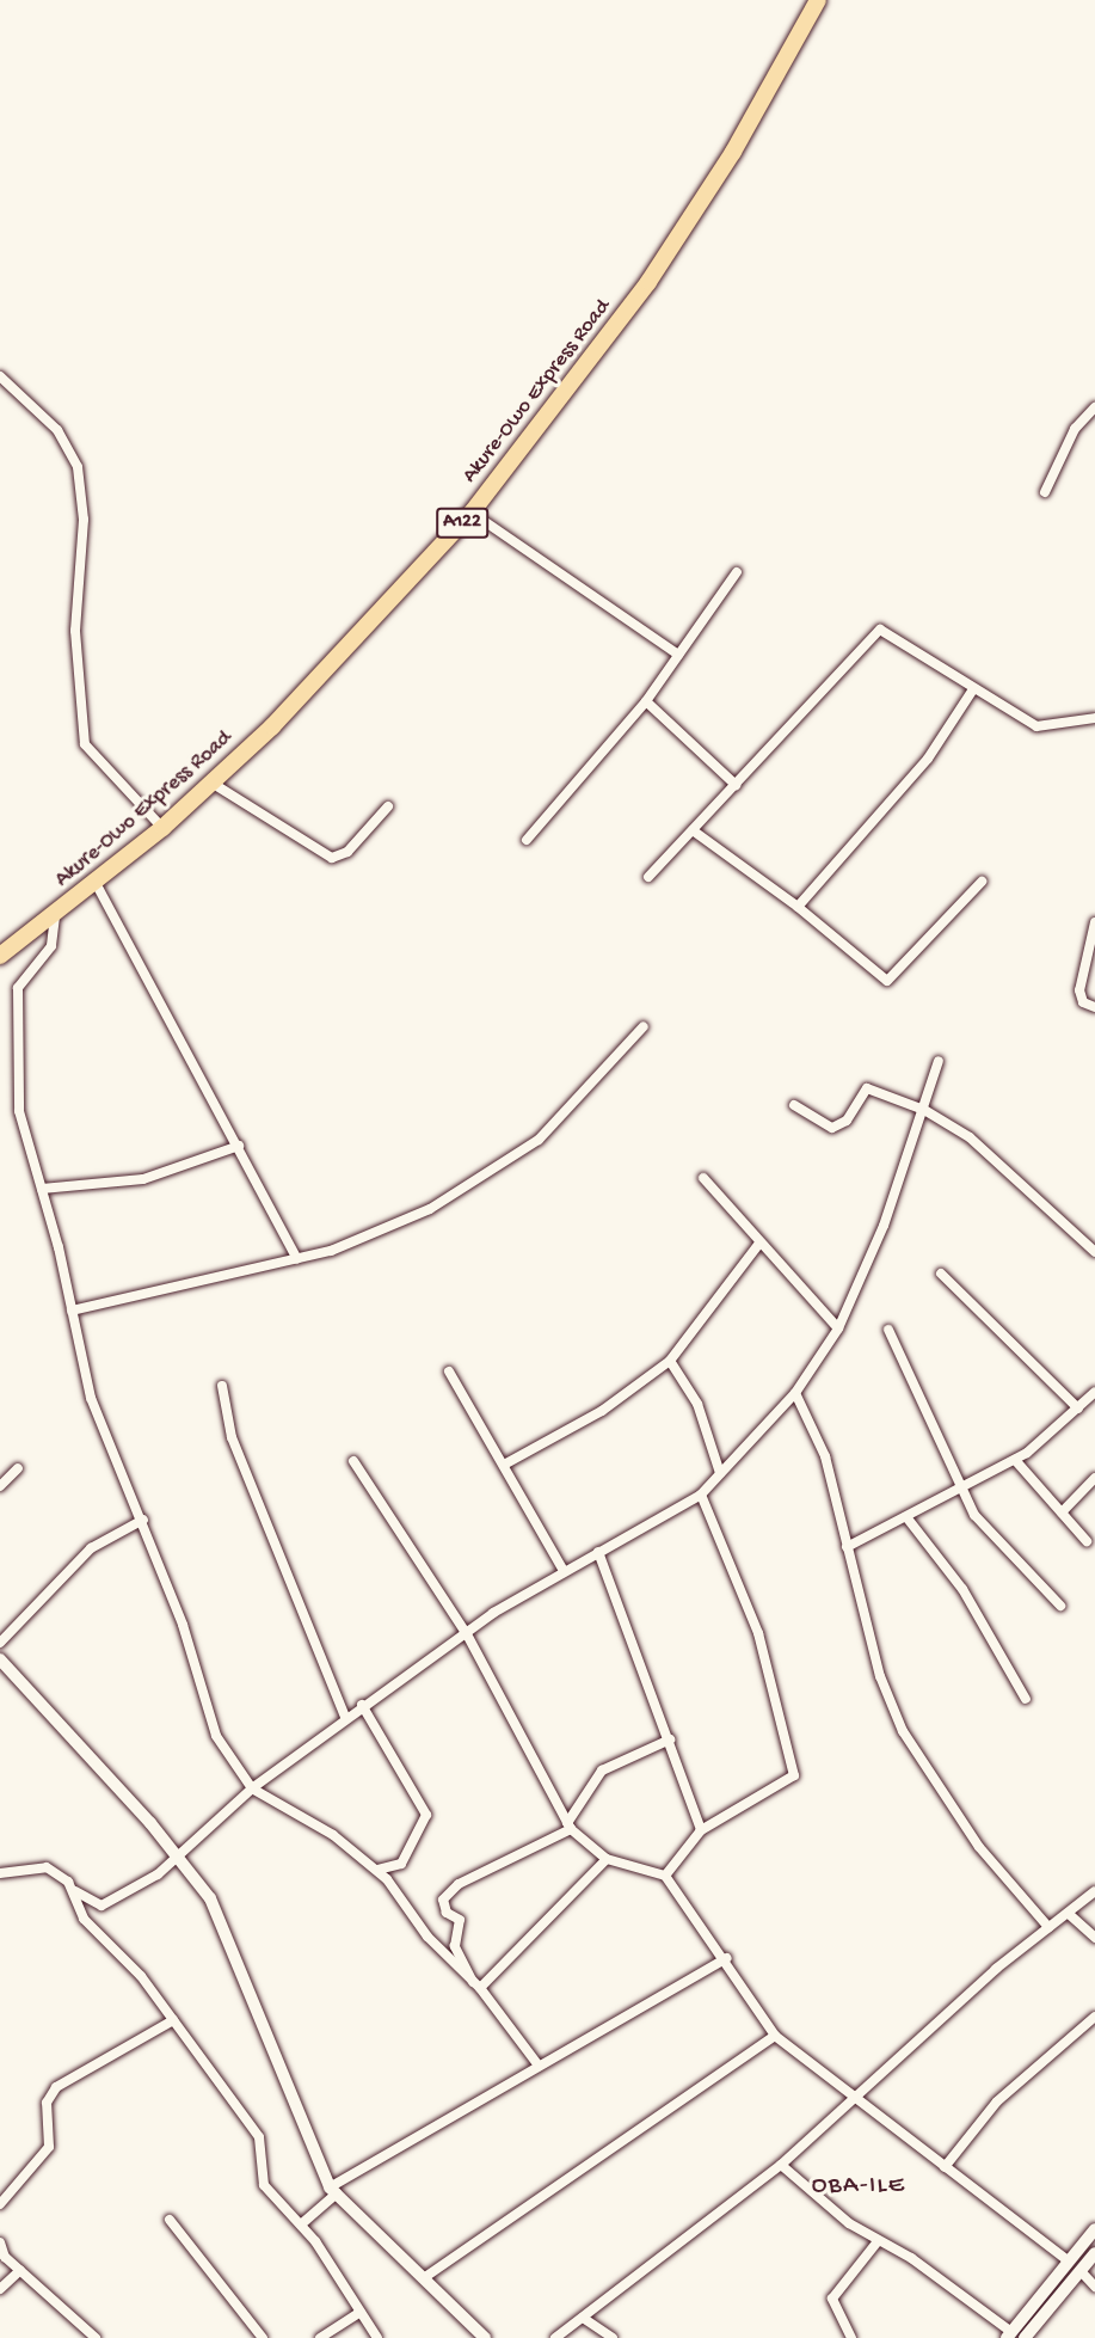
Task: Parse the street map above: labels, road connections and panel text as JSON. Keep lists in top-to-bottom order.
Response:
{
  "streets": {
    "highway": ["Akure-Owo Express Road", "A122"]
  },
  "districts": ["OBA-ILE"]
}
